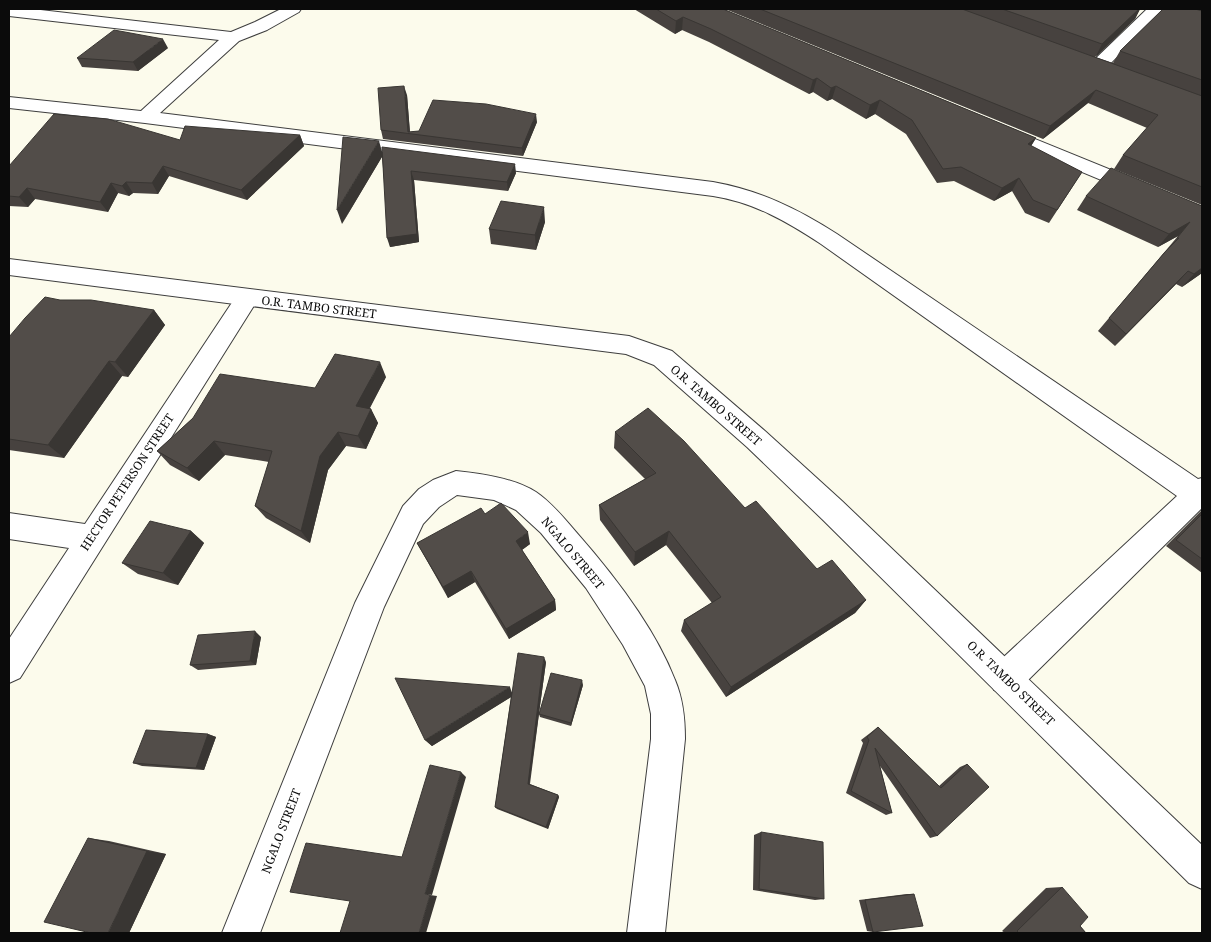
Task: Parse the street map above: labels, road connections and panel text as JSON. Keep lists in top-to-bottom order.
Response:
{
  "streets": {
    "street": ["O.R. TAMBO STREET", "HECTOR PETERSON STREET", "NGALO STREET"]
  },
  "crossings": [
    ["O.R. TAMBO STREET", "HECTOR PETERSON STREET"]
  ]
}
